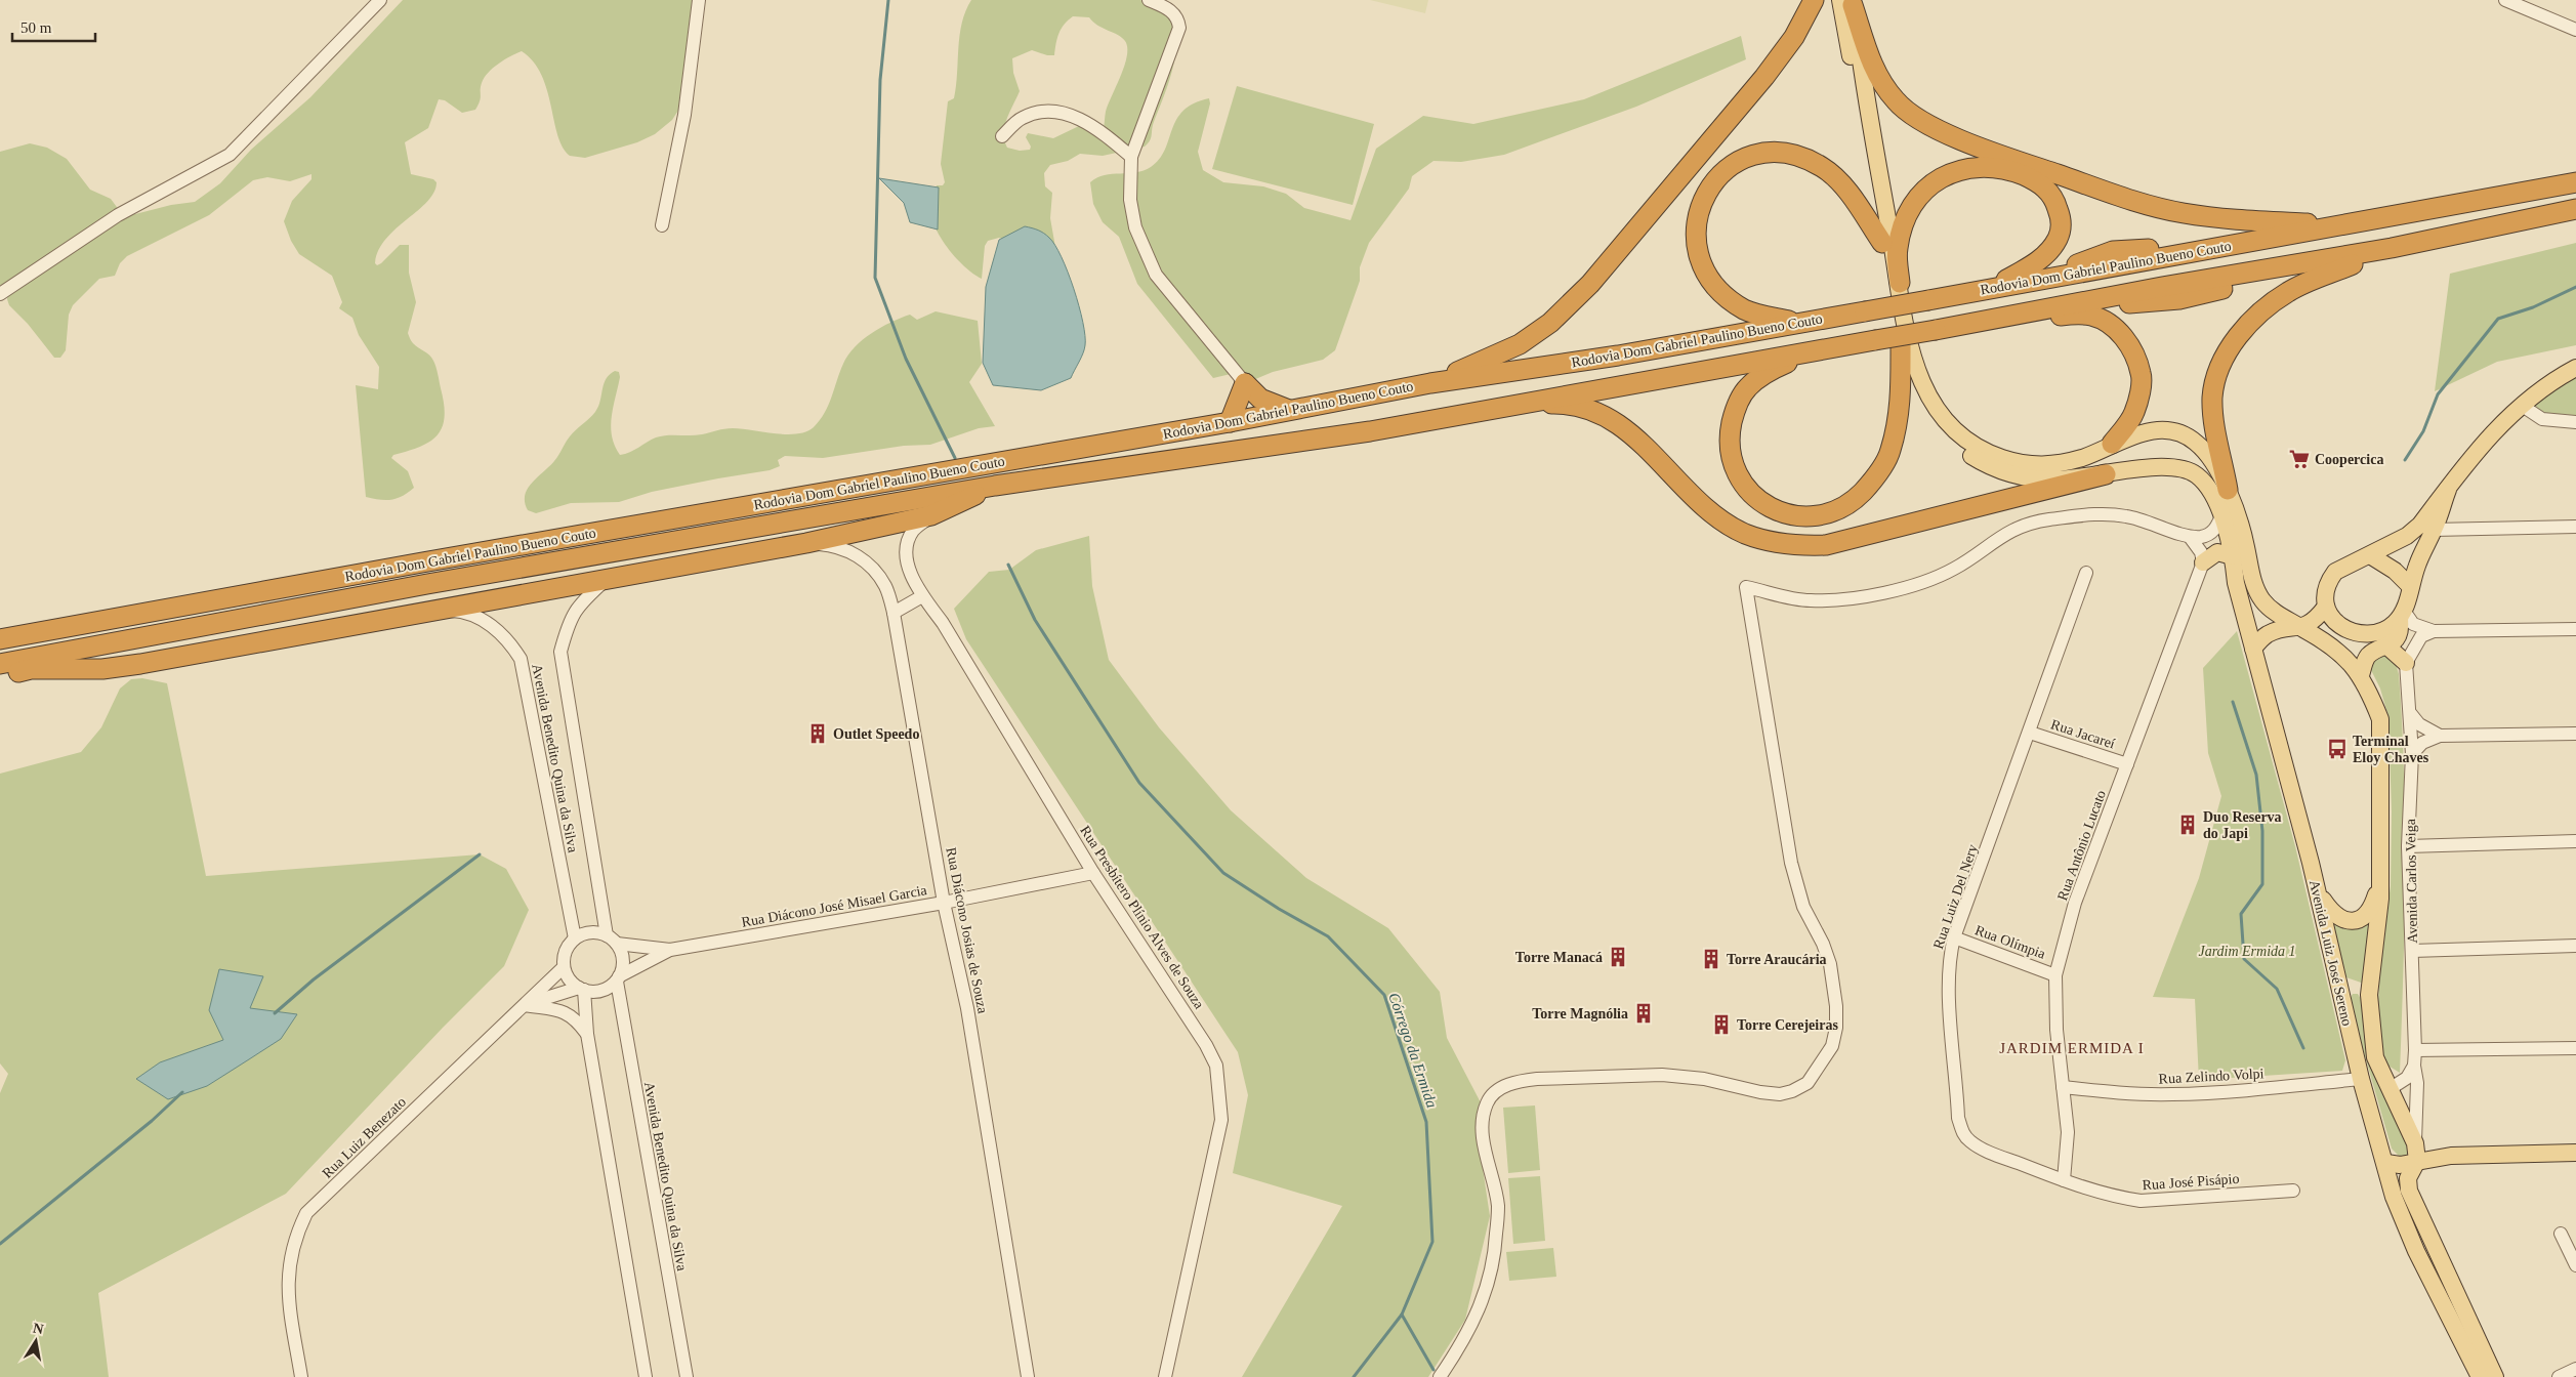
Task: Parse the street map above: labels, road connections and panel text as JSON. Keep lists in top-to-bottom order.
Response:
{
  "streets": {
    "highway": ["Rodovia Dom Gabriel Paulino Bueno Couto"],
    "main road": ["Avenida Luiz José Sereno"],
    "street": [
      "Rua Jacareí",
      "Avenida Benedito Quina da Silva",
      "Rua Antônio Lucato",
      "Avenida Carlos Veiga",
      "Rua Luiz Del Nery",
      "Rua Diácono José Misael Garcia",
      "Rua Presbítero Plínio Alves de Souza",
      "Rua Diácono Josias de Souza",
      "Rua Olímpia",
      "Rua Zelindo Volpi",
      "Rua Luiz Benezato",
      "Rua José Pisápio"
    ]
  },
  "crossings": [
    ["Rua Jacareí", "Rua Antônio Lucato"],
    ["Rua Jacareí", "Rua Luiz Del Nery"],
    ["Avenida Benedito Quina da Silva", "Rua Luiz Benezato"],
    ["Rua Antônio Lucato", "Rua Luiz Del Nery"],
    ["Rua Antônio Lucato", "Rua Olímpia"],
    ["Rua Antônio Lucato", "Rua Zelindo Volpi"],
    ["Rua Antônio Lucato", "Rua José Pisápio"],
    ["Avenida Carlos Veiga", "Avenida Luiz José Sereno"],
    ["Rua Luiz Del Nery", "Rua Olímpia"],
    ["Rua Luiz Del Nery", "Rua José Pisápio"],
    ["Rua Diácono José Misael Garcia", "Rua Presbítero Plínio Alves de Souza"],
    ["Rua Diácono José Misael Garcia", "Rua Diácono Josias de Souza"],
    ["Avenida Luiz José Sereno", "Rua Zelindo Volpi"]
  ],
  "districts": ["JARDIM ERMIDA I"],
  "water": ["Córrego da Ermida"],
  "parks": ["Jardim Ermida 1"],
  "places": {
    "supermarket": ["Coopercica"],
    "building": [
      "Outlet Speedo",
      "Duo Reserva do Japi",
      "Torre Manacá",
      "Torre Araucária",
      "Torre Magnólia",
      "Torre Cerejeiras"
    ],
    "bus stop": ["Terminal Eloy Chaves"]
  },
  "scale_bar": "50 m",
  "north": "top"
}
